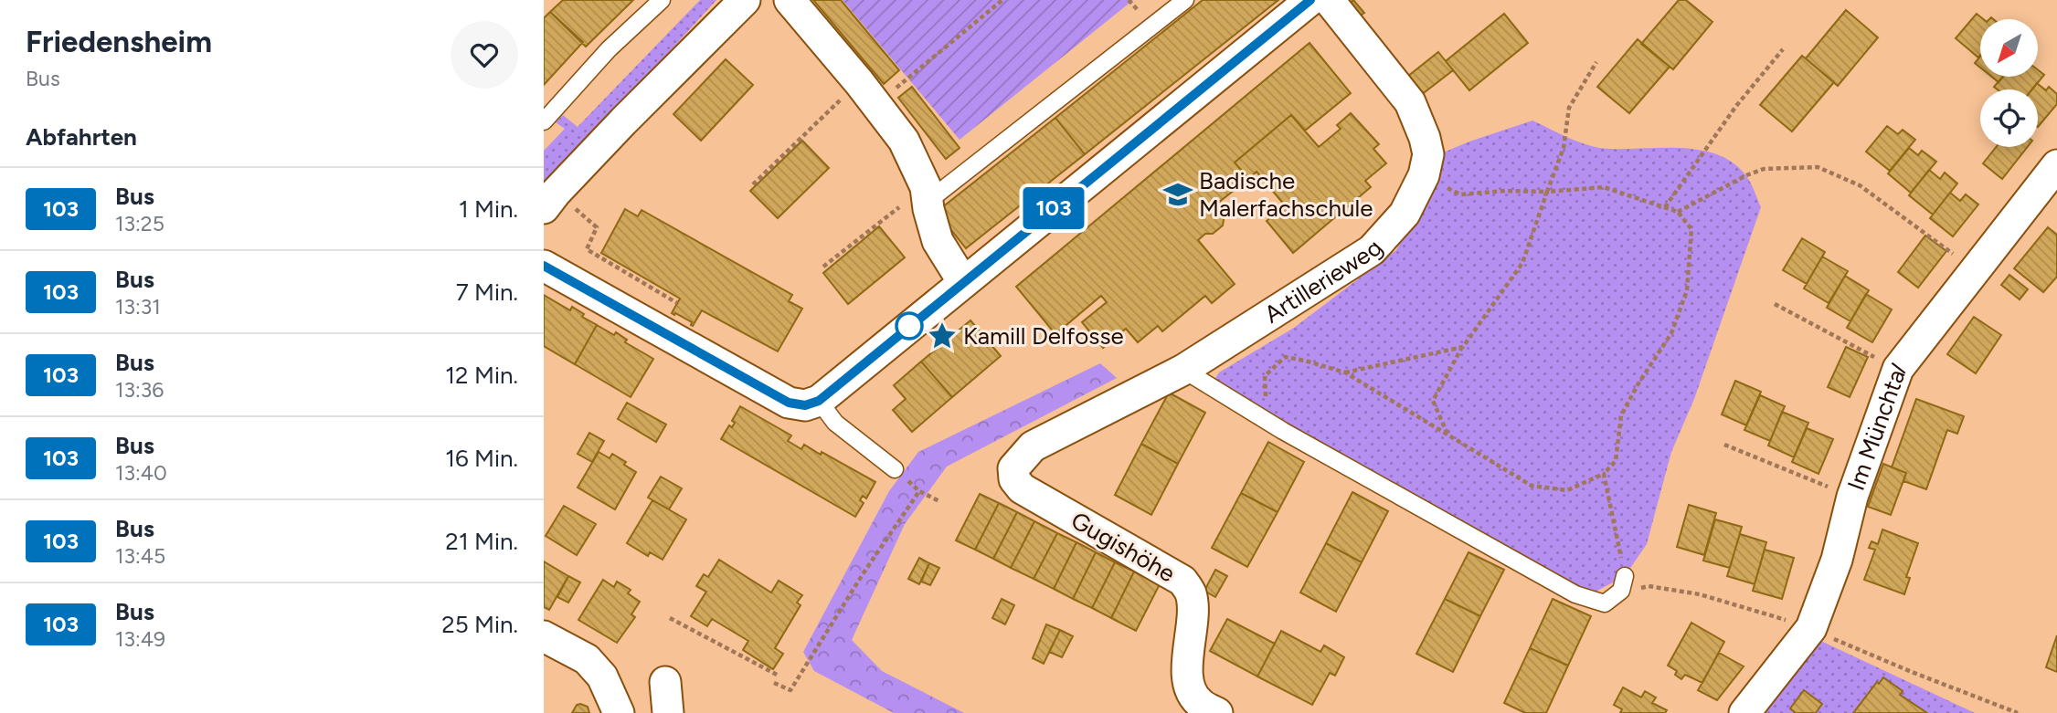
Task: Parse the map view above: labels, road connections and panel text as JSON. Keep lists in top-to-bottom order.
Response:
{
  "streets": {
    "street": ["Artillerieweg", "Im Münchtal", "Gugishöhe"]
  },
  "crossings": [
    ["Artillerieweg", "Gugishöhe"]
  ],
  "places": {
    "school or university": ["Badische Malerfachschule"],
    "place": ["Kamill Delfosse"]
  },
  "lines": ["bus line 103"],
  "north": "bottom left",
  "page": {
    "heading": [
      ["Friedensheim", "Bus"],
      "Abfahrten"
    ],
    "on_map": "103",
    "list": [
      {
        "mark": "103",
        "name": "Bus",
        "note": "13:25",
        "value": "1 Min."
      },
      {
        "mark": "103",
        "name": "Bus",
        "note": "13:31",
        "value": "7 Min."
      },
      {
        "mark": "103",
        "name": "Bus",
        "note": "13:36",
        "value": "12 Min."
      },
      {
        "mark": "103",
        "name": "Bus",
        "note": "13:40",
        "value": "16 Min."
      },
      {
        "mark": "103",
        "name": "Bus",
        "note": "13:45",
        "value": "21 Min."
      },
      {
        "mark": "103",
        "name": "Bus",
        "note": "13:49",
        "value": "25 Min."
      }
    ]
  }
}
